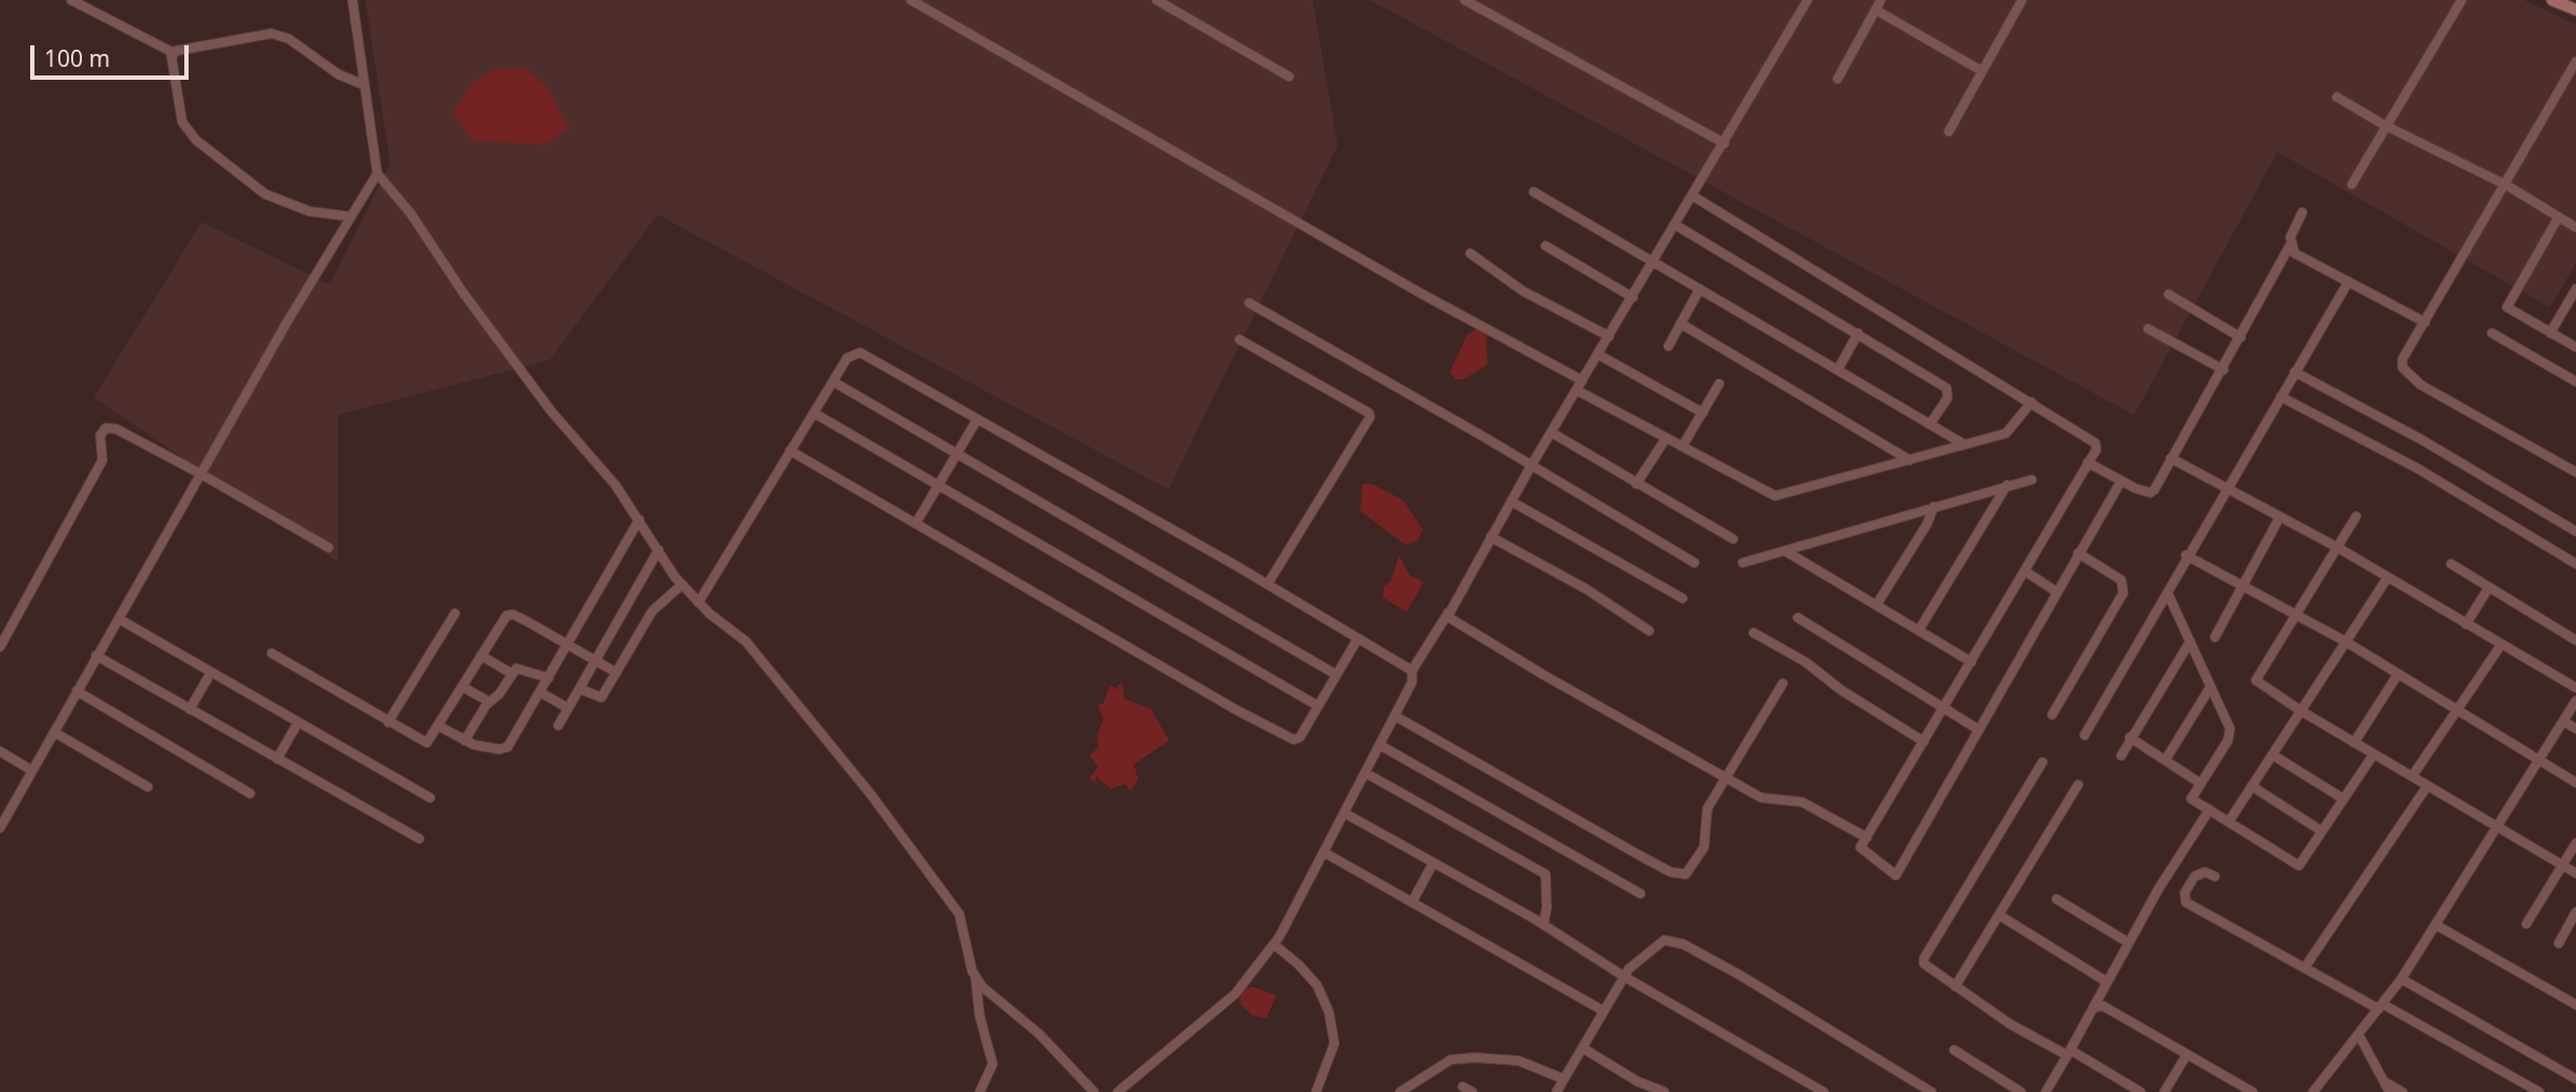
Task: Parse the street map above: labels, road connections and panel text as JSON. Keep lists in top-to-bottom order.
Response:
{
  "scale_bar": "100 m"
}
